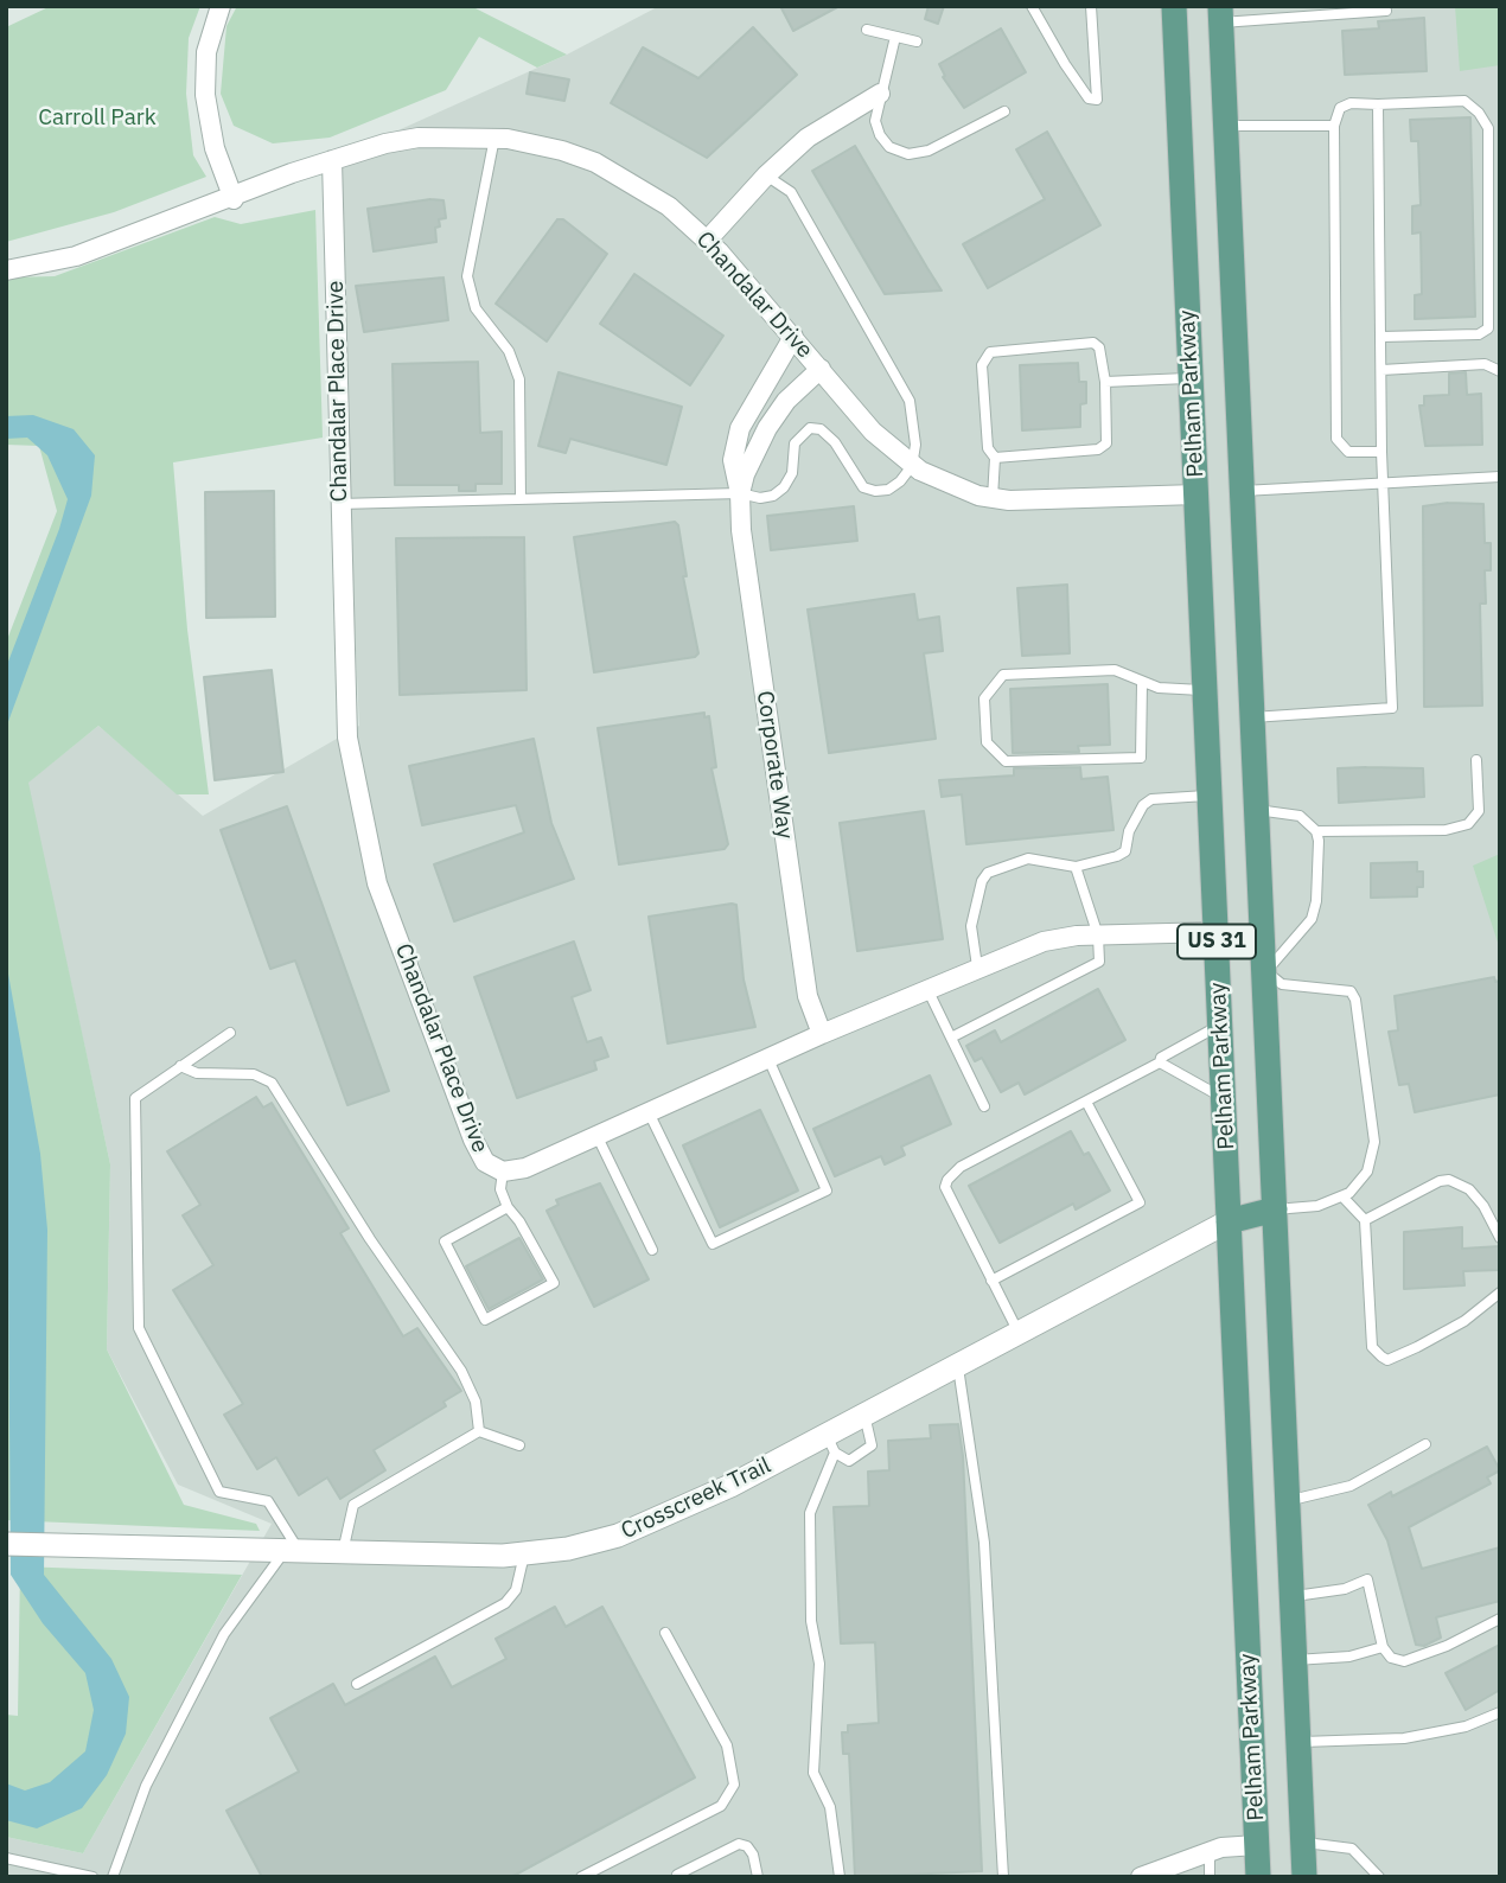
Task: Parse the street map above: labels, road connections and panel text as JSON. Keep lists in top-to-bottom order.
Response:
{
  "streets": {
    "main road": ["Pelham Parkway", "US 31"],
    "street": [
      "Chandalar Drive",
      "Chandalar Place Drive",
      "Corporate Way",
      "Crosscreek Trail"
    ]
  },
  "crossings": [
    ["Chandalar Drive", "Chandalar Place Drive"],
    ["Chandalar Drive", "Pelham Parkway"],
    ["Chandalar Drive", "Corporate Way"],
    ["Chandalar Place Drive", "Pelham Parkway"],
    ["Chandalar Place Drive", "Corporate Way"],
    ["Pelham Parkway", "Crosscreek Trail"]
  ],
  "parks": ["Carroll Park"]
}
